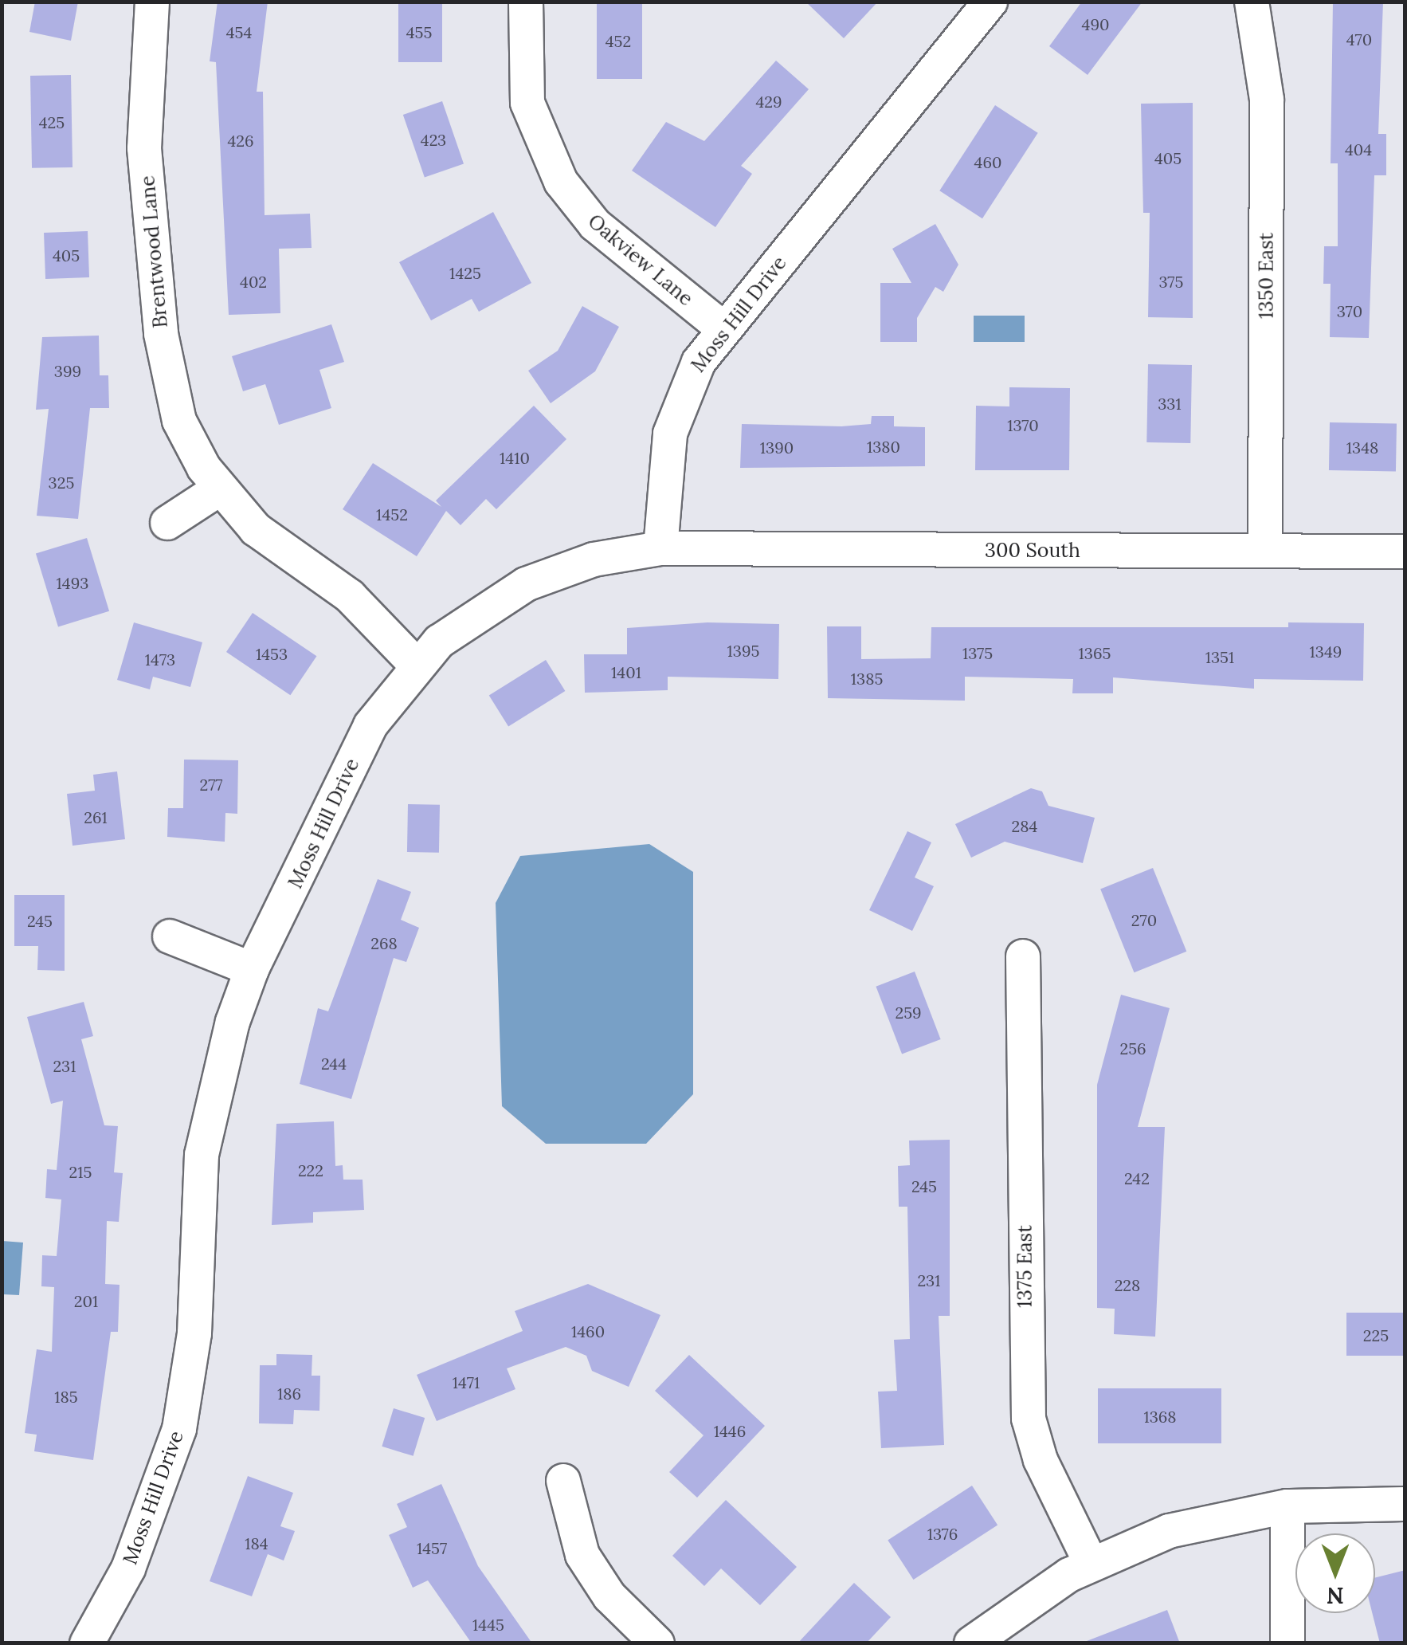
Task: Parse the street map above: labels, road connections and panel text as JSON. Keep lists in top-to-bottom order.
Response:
{
  "streets": {
    "street": [
      "Brentwood Lane",
      "Oakview Lane",
      "1350 East",
      "Moss Hill Drive",
      "300 South",
      "1375 East"
    ]
  },
  "crossings": [
    ["Brentwood Lane", "Moss Hill Drive"],
    ["Oakview Lane", "Moss Hill Drive"],
    ["1350 East", "300 South"],
    ["Moss Hill Drive", "300 South"]
  ],
  "house_numbers": [
    "490",
    "454",
    "455",
    "470",
    "452",
    "429",
    "425",
    "423",
    "426",
    "404",
    "405",
    "460",
    "405",
    "1425",
    "402",
    "375",
    "370",
    "399",
    "331",
    "1370",
    "1380",
    "1390",
    "1348",
    "1410",
    "325",
    "1452",
    "1493",
    "1395",
    "1349",
    "1375",
    "1365",
    "1453",
    "1351",
    "1473",
    "1401",
    "1385",
    "277",
    "261",
    "284",
    "270",
    "245",
    "268",
    "259",
    "256",
    "244",
    "231",
    "222",
    "215",
    "242",
    "245",
    "231",
    "228",
    "201",
    "1460",
    "225",
    "1471",
    "186",
    "185",
    "1368",
    "1446",
    "1376",
    "184",
    "1457",
    "1445"
  ],
  "north": "bottom"
}
